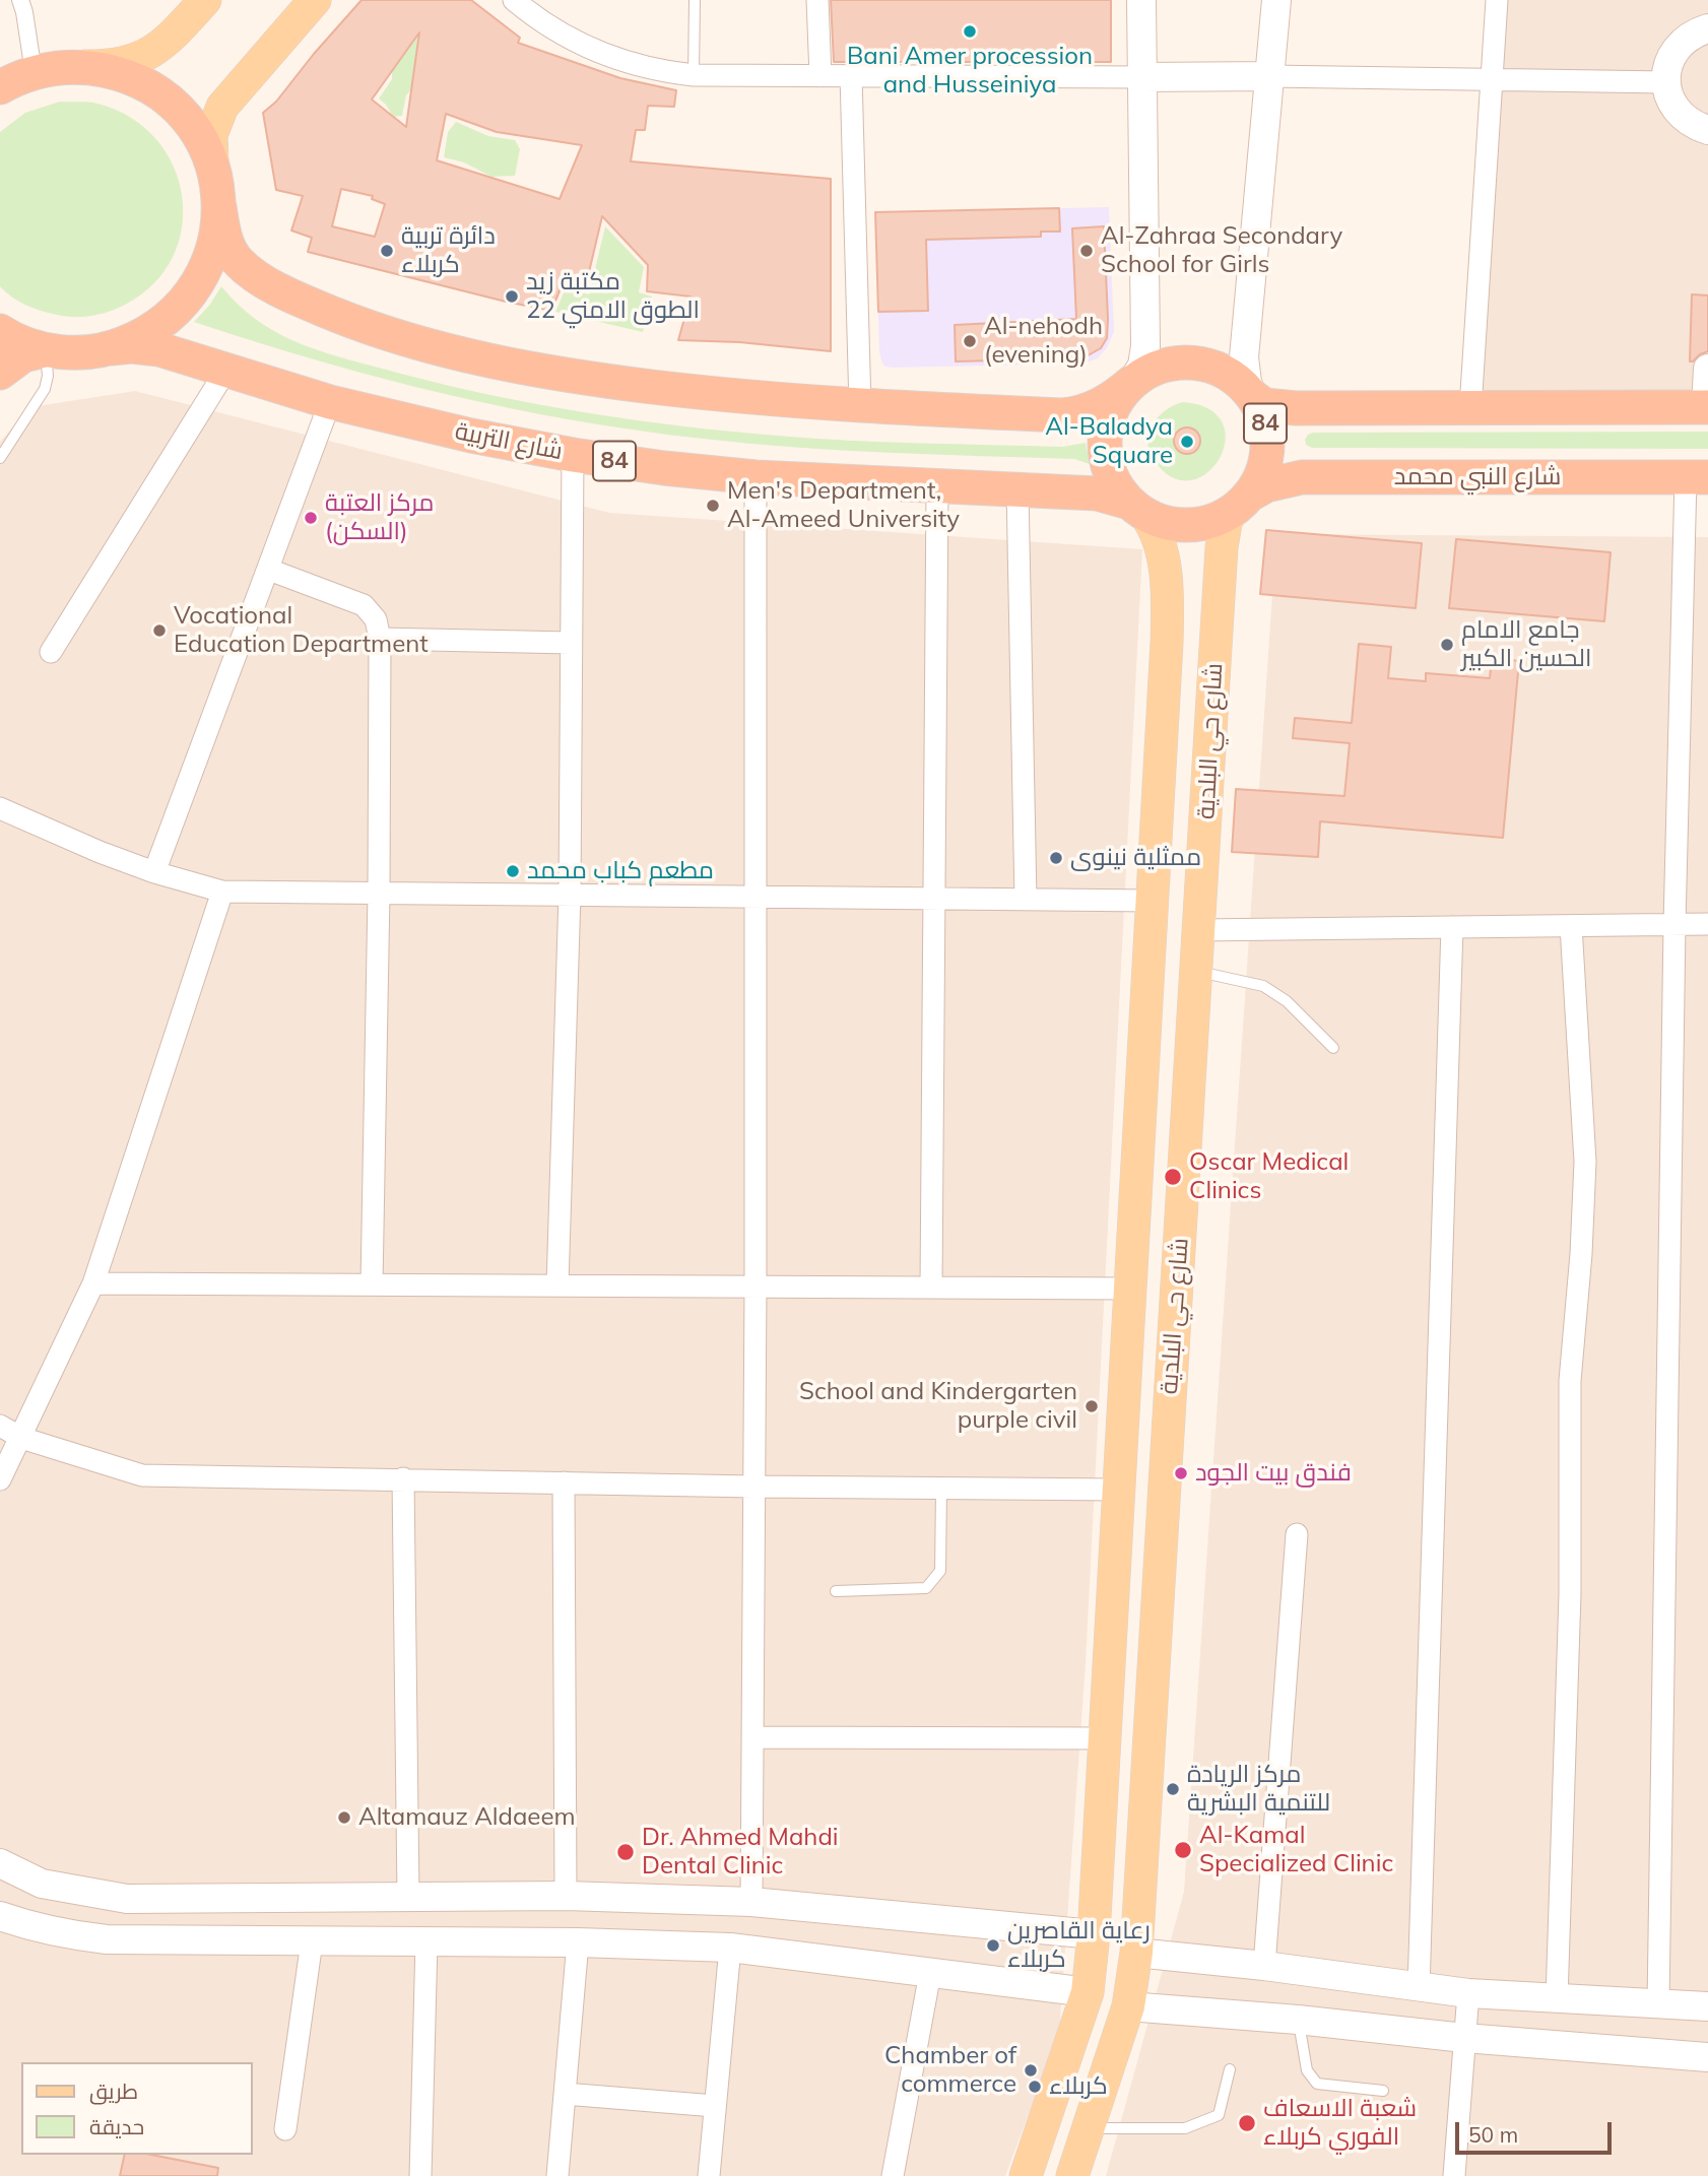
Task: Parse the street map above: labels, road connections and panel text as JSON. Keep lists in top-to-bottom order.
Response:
{
  "streets": {
    "highway": ["84", "شارع التربية", "شارع النبي محمد"],
    "main road": ["شارع حي البلدية"]
  },
  "crossings": [
    ["84", "شارع التربية"],
    ["84", "شارع النبي محمد"],
    ["84", "شارع حي البلدية"],
    ["شارع التربية", "شارع النبي محمد"],
    ["شارع التربية", "شارع حي البلدية"],
    ["شارع النبي محمد", "شارع حي البلدية"]
  ],
  "places": [
    "Bani Amer procession and Husseiniya",
    "دائرة تربية كربلاء",
    "Al-Zahraa Secondary School for Girls",
    "مكتبة زيد الطوق الامني 22",
    "Al-nehodh (evening)",
    "Al-Baladya Square",
    "Men's Department, Al-Ameed University",
    "مركز العتبة (السكن)",
    "Vocational Education Department",
    "جامع الامام الحسين الكبير",
    "ممثلية نينوى",
    "مطعم كباب محمد",
    "Oscar Medical Clinics",
    "School and Kindergarten purple civil",
    "فندق بيت الجود",
    "مركز الريادة للتنمية البشرية",
    "Altamauz Aldaeem",
    "Al-Kamal Specialized Clinic",
    "Dr. Ahmed Mahdi Dental Clinic",
    "رعاية القاصرين كربلاء",
    "Chamber of commerce",
    "كربلاء",
    "شعبة الاسعاف الفوري كربلاء"
  ],
  "legend": ["طريق", "حديقة"],
  "scale_bar": "50 m"
}
